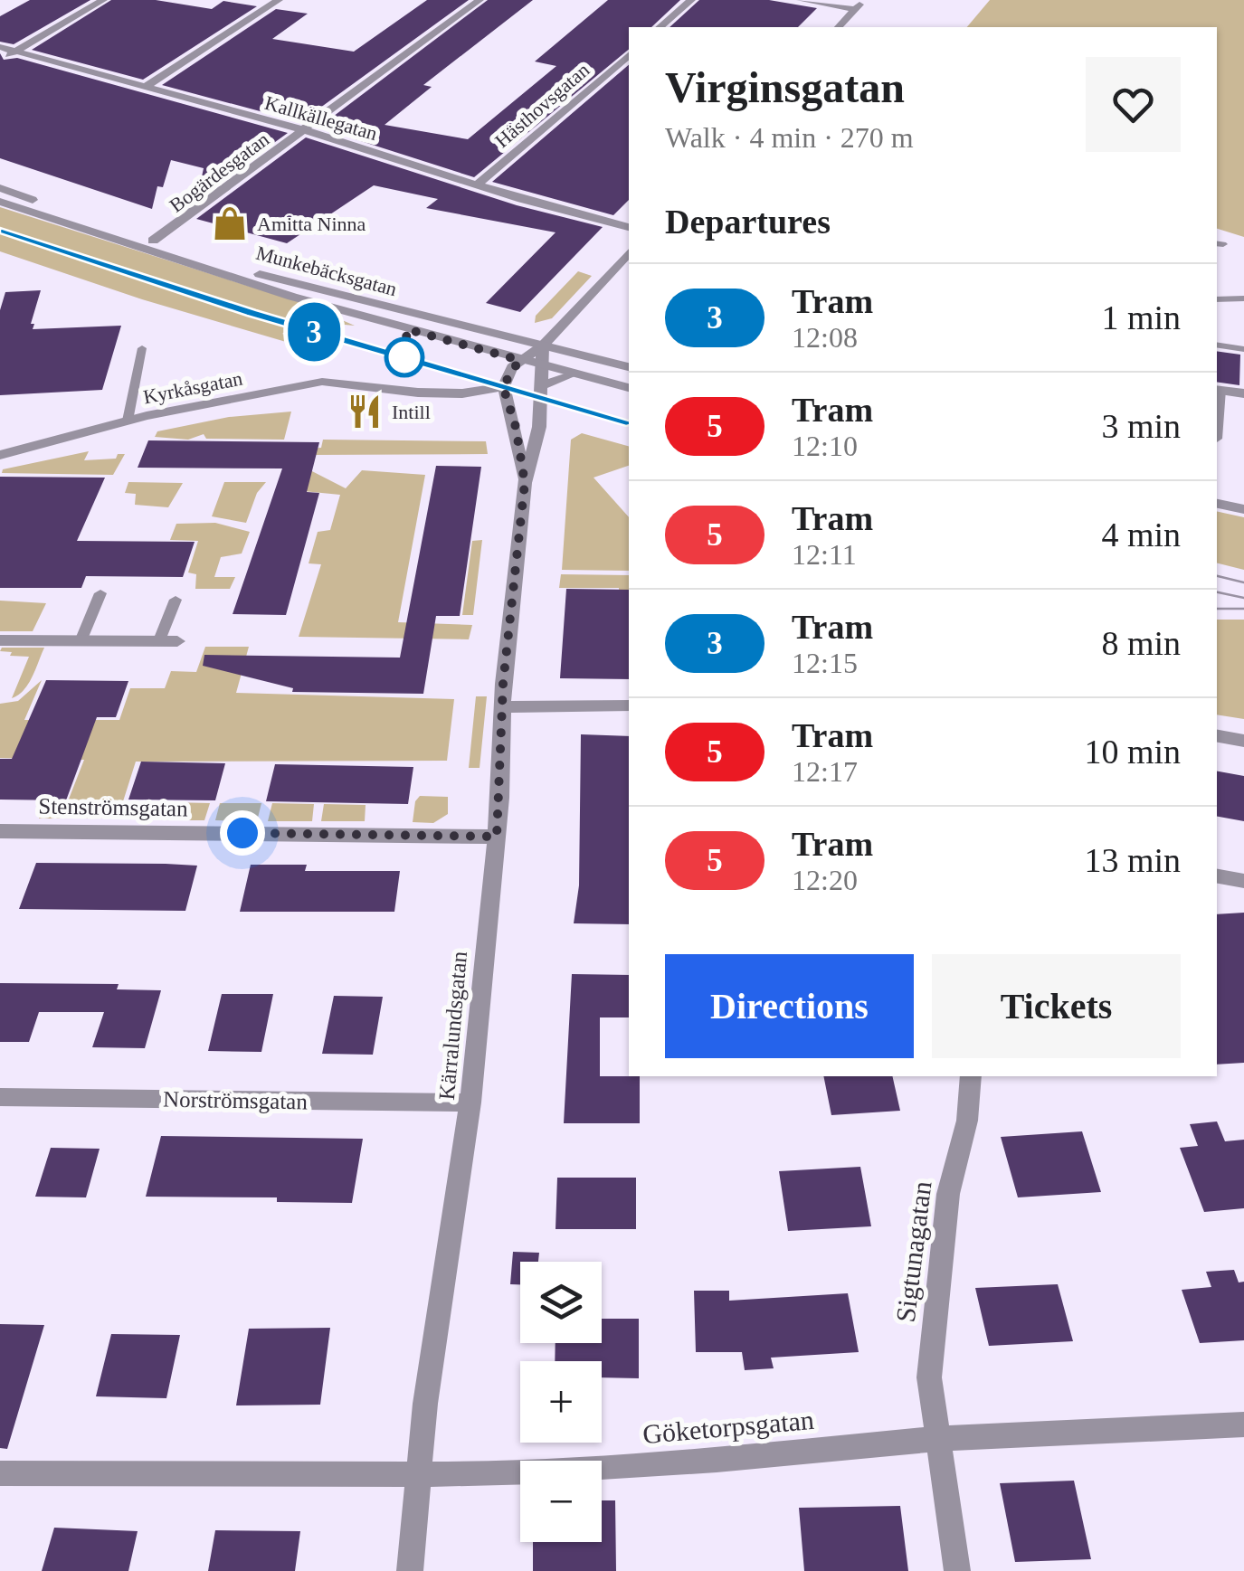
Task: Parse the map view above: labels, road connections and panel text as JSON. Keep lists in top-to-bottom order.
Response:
{
  "streets": {
    "street": [
      "Hästhovsgatan",
      "Kallkällegatan",
      "Bogärdesgatan",
      "Munkebäcksgatan",
      "Kyrkåsgatan",
      "Stenströmsgatan",
      "Kärralundsgatan",
      "Norströmsgatan",
      "Sigtunagatan",
      "Göketorpsgatan"
    ]
  },
  "crossings": [
    ["Hästhovsgatan", "Kallkällegatan"],
    ["Kallkällegatan", "Bogärdesgatan"],
    ["Bogärdesgatan", "Munkebäcksgatan"],
    ["Munkebäcksgatan", "Kärralundsgatan"],
    ["Kyrkåsgatan", "Kärralundsgatan"],
    ["Stenströmsgatan", "Kärralundsgatan"],
    ["Kärralundsgatan", "Norströmsgatan"],
    ["Kärralundsgatan", "Göketorpsgatan"],
    ["Sigtunagatan", "Göketorpsgatan"]
  ],
  "places": {
    "shop": ["Amitta Ninna"],
    "restaurant": ["Intill"]
  },
  "lines": ["tram line 3"],
  "page": {
    "on_map": "3",
    "heading": [
      ["Virginsgatan", "Walk · 4 min · 270 m"],
      "Departures"
    ],
    "list": [
      {
        "mark": "3",
        "name": "Tram",
        "note": "12:08",
        "value": "1 min"
      },
      {
        "mark": "5",
        "name": "Tram",
        "note": "12:10",
        "value": "3 min"
      },
      {
        "mark": "5",
        "name": "Tram",
        "note": "12:11",
        "value": "4 min"
      },
      {
        "mark": "3",
        "name": "Tram",
        "note": "12:15",
        "value": "8 min"
      },
      {
        "mark": "5",
        "name": "Tram",
        "note": "12:17",
        "value": "10 min"
      },
      {
        "mark": "5",
        "name": "Tram",
        "note": "12:20",
        "value": "13 min"
      }
    ],
    "buttons": ["Directions", "Tickets"],
    "map_buttons": ["+", "−"]
  }
}
